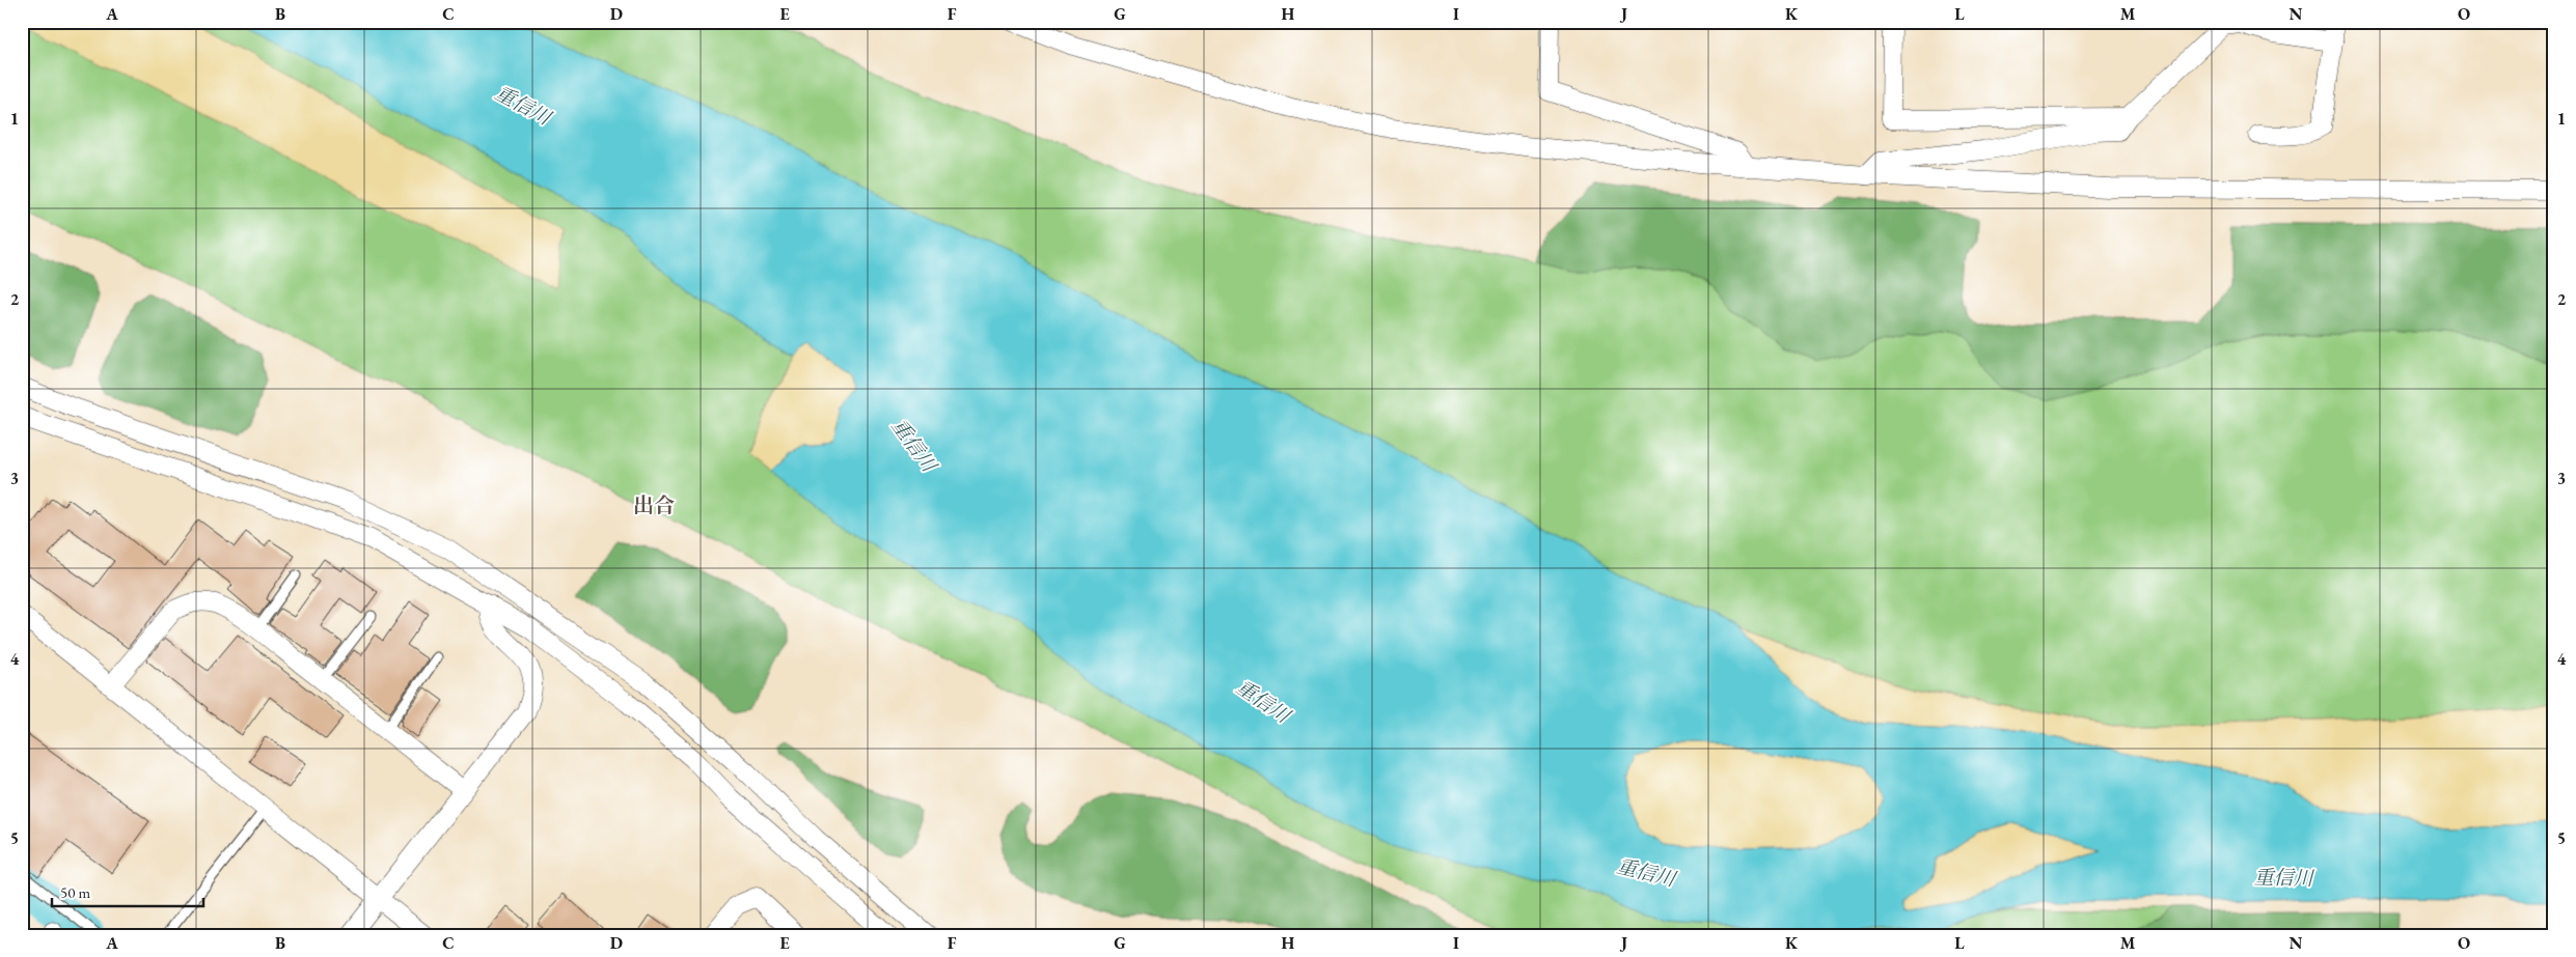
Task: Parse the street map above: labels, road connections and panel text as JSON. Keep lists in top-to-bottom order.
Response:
{
  "districts": ["出合"],
  "water": ["重信川"],
  "scale_bar": "50 m",
  "grid": {
    "columns": [
      "A",
      "B",
      "C",
      "D",
      "E",
      "F",
      "G",
      "H",
      "I",
      "J",
      "K",
      "L",
      "M",
      "N",
      "O"
    ],
    "rows": [
      "1",
      "2",
      "3",
      "4",
      "5"
    ]
  }
}
